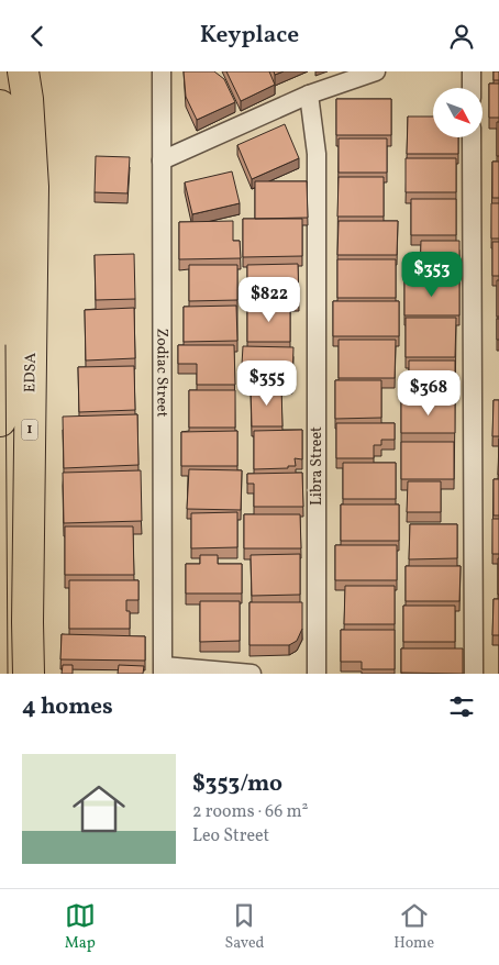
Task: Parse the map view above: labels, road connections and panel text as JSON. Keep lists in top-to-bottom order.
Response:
{
  "streets": {
    "highway": ["EDSA", "1"],
    "street": ["Zodiac Street", "Libra Street"]
  },
  "crossings": [
    ["EDSA", "1"]
  ],
  "north": "bottom right",
  "page": {
    "header": "Keyplace",
    "price": [
      "$353",
      "$822",
      "$355",
      "$368"
    ],
    "heading": "4 homes",
    "list": [
      {
        "name": "$353/mo",
        "note": "2 rooms · 66 m² · Leo Street"
      }
    ],
    "tabs": ["Map", "Saved", "Home"]
  }
}
